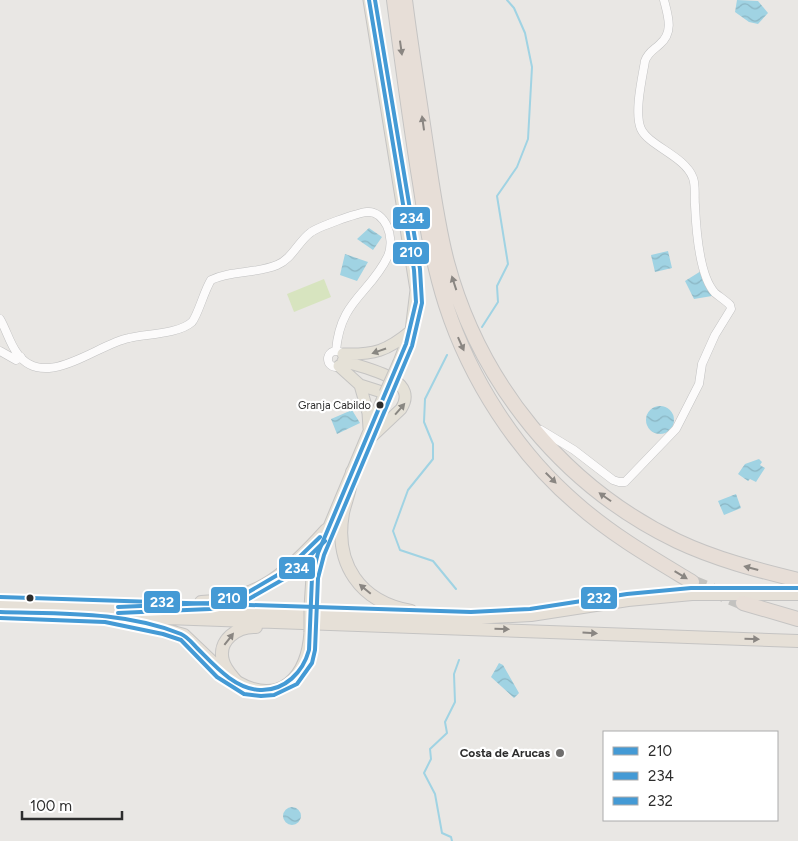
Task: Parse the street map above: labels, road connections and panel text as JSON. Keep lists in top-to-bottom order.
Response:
{
  "places": ["Granja Cabildo", "Costa de Arucas"],
  "lines": ["transit line 210", "transit line 234", "transit line 232"],
  "legend": ["210", "234", "232"],
  "scale_bar": "100 m"
}
